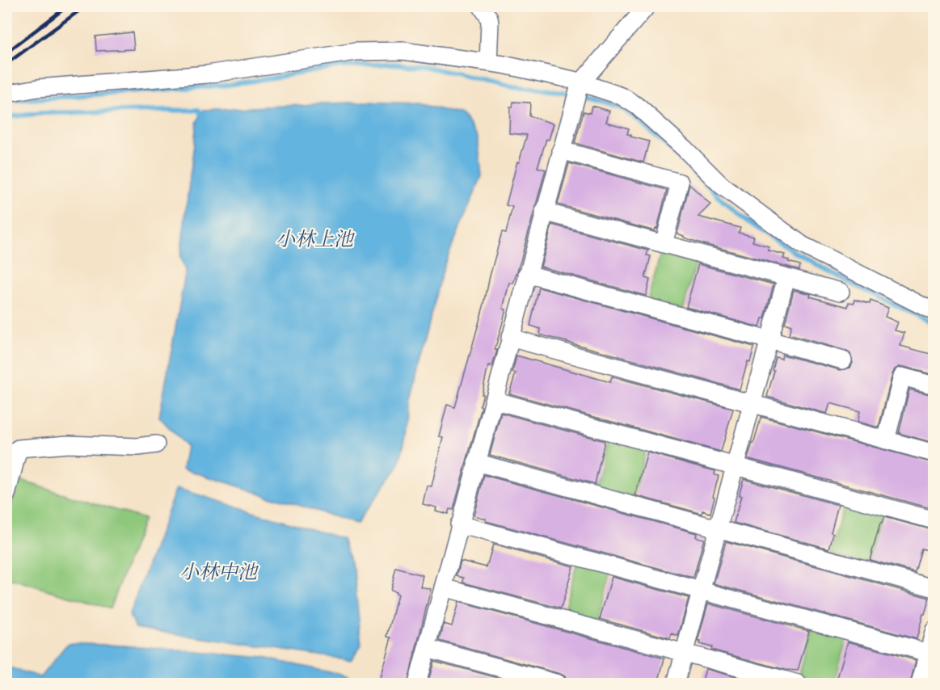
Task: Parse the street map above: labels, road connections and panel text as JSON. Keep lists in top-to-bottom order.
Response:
{
  "water": ["小林上池", "小林中池"]
}
